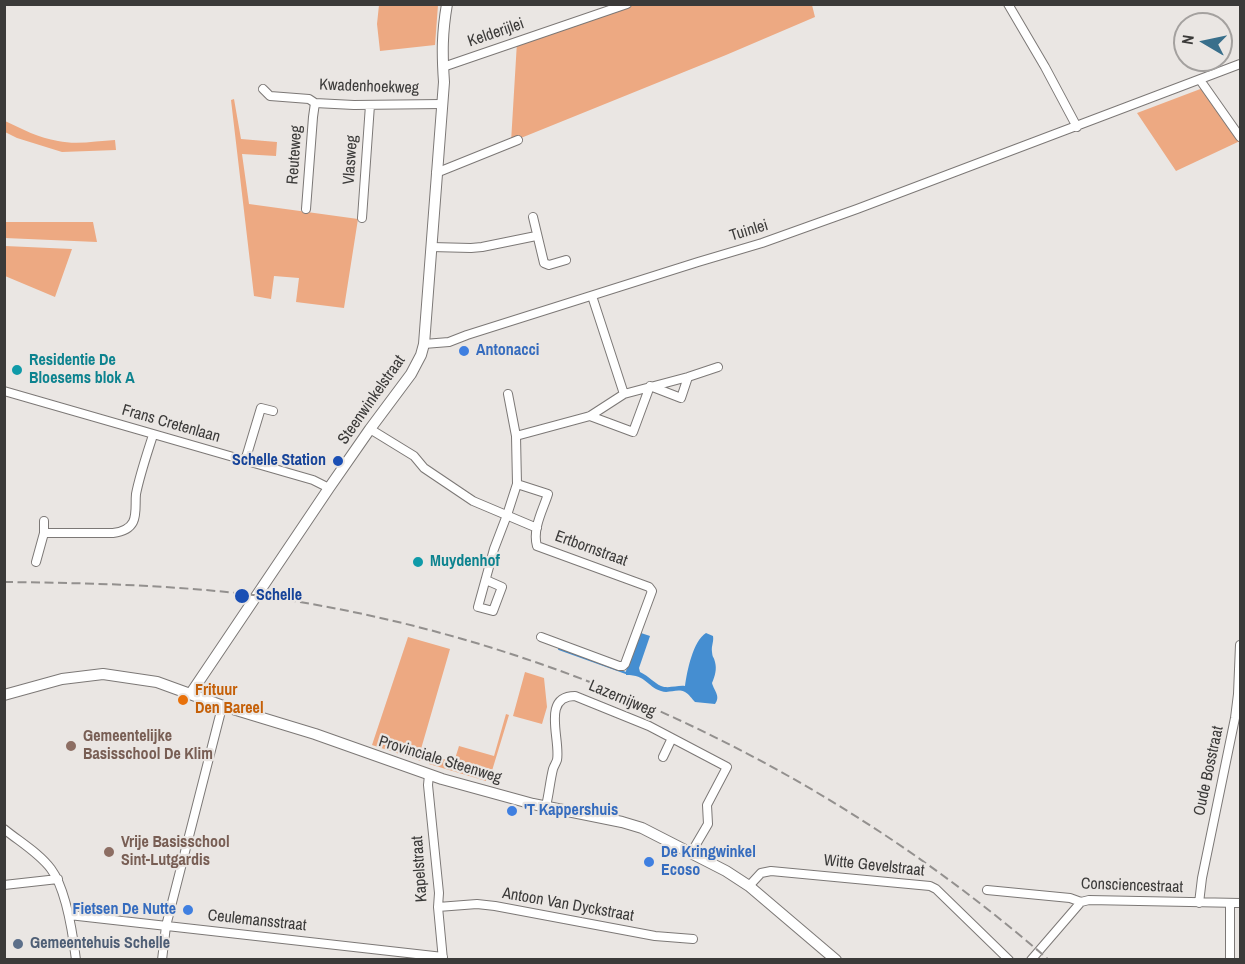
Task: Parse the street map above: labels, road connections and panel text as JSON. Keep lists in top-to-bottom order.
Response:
{
  "streets": {
    "street": [
      "Kelderijlei",
      "Kwadenhoekweg",
      "Reuteweg",
      "Vlasweg",
      "Tuinlei",
      "Steenwinkelstraat",
      "Frans Cretenlaan",
      "Ertbornstraat",
      "Lazernijweg",
      "Provinciale Steenweg",
      "Oude Bosstraat",
      "Witte Gevelstraat",
      "Kapelstraat",
      "Consciencestraat",
      "Antoon Van Dyckstraat",
      "Ceulemansstraat"
    ]
  },
  "crossings": [
    ["Kelderijlei", "Steenwinkelstraat"],
    ["Kwadenhoekweg", "Reuteweg"],
    ["Kwadenhoekweg", "Vlasweg"],
    ["Kwadenhoekweg", "Steenwinkelstraat"],
    ["Tuinlei", "Steenwinkelstraat"],
    ["Steenwinkelstraat", "Frans Cretenlaan"],
    ["Steenwinkelstraat", "Provinciale Steenweg"],
    ["Lazernijweg", "Provinciale Steenweg"],
    ["Provinciale Steenweg", "Witte Gevelstraat"],
    ["Provinciale Steenweg", "Kapelstraat"],
    ["Oude Bosstraat", "Consciencestraat"],
    ["Kapelstraat", "Antoon Van Dyckstraat"],
    ["Kapelstraat", "Ceulemansstraat"]
  ],
  "places": [
    "Antonacci",
    "Residentie De Bloesems blok A",
    "Schelle Station",
    "Muydenhof",
    "Schelle",
    "Frituur Den Bareel",
    "Gemeentelijke Basisschool De Klim",
    "'T Kappershuis",
    "Vrije Basisschool Sint-Lutgardis",
    "De Kringwinkel Ecoso",
    "Fietsen De Nutte",
    "Gemeentehuis Schelle"
  ],
  "north": "left"
}
